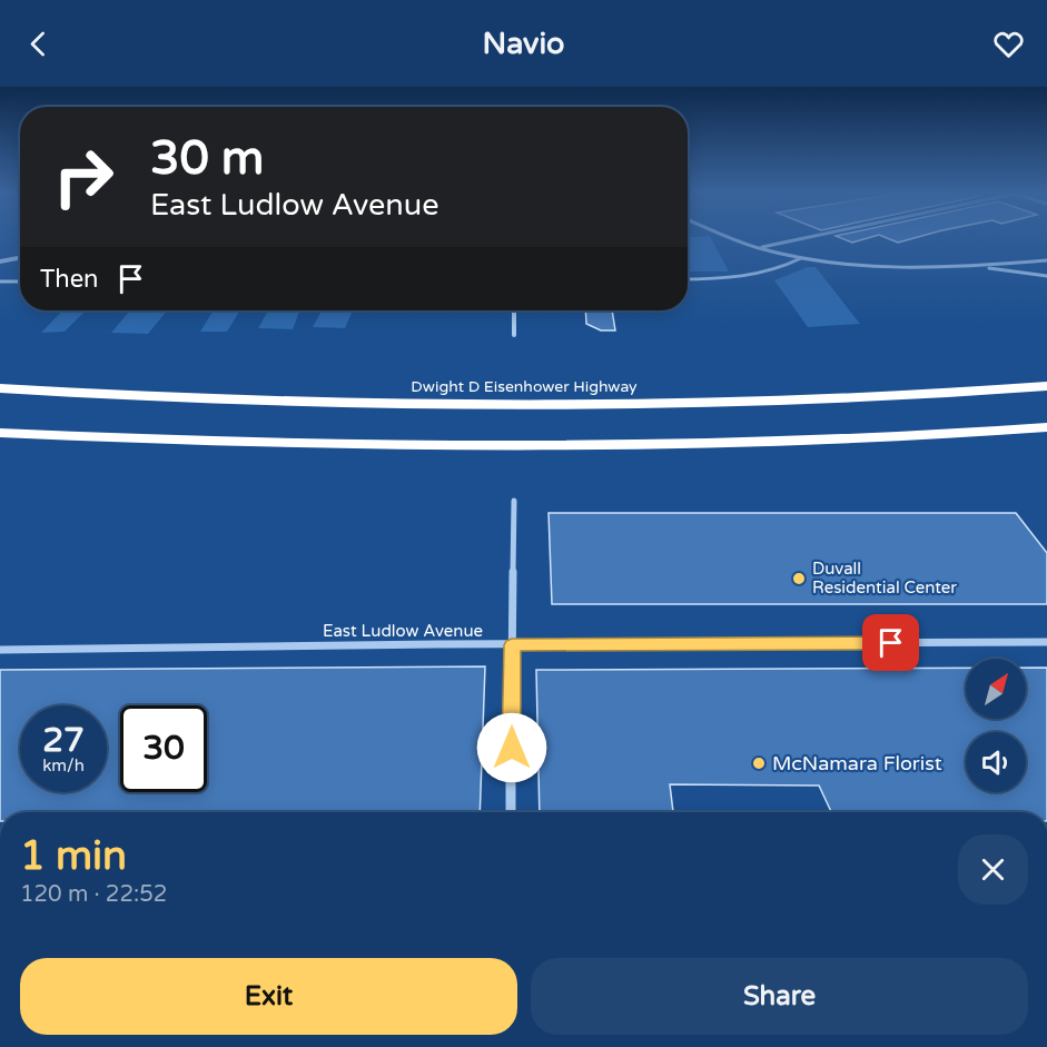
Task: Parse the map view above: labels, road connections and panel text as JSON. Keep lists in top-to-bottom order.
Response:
{
  "streets": {
    "highway": ["Dwight D Eisenhower Highway"],
    "street": ["East Ludlow Avenue"]
  },
  "places": ["Duvall Residential Center", "McNamara Florist"],
  "north": "top right",
  "page": {
    "header": "Navio",
    "turn": ["30 m", "East Ludlow Avenue"],
    "then": "Then",
    "speed": "27 km/h",
    "limit": "30",
    "heading": ["1 min", "120 m · 22:52"],
    "buttons": ["Exit", "Share"]
  }
}
